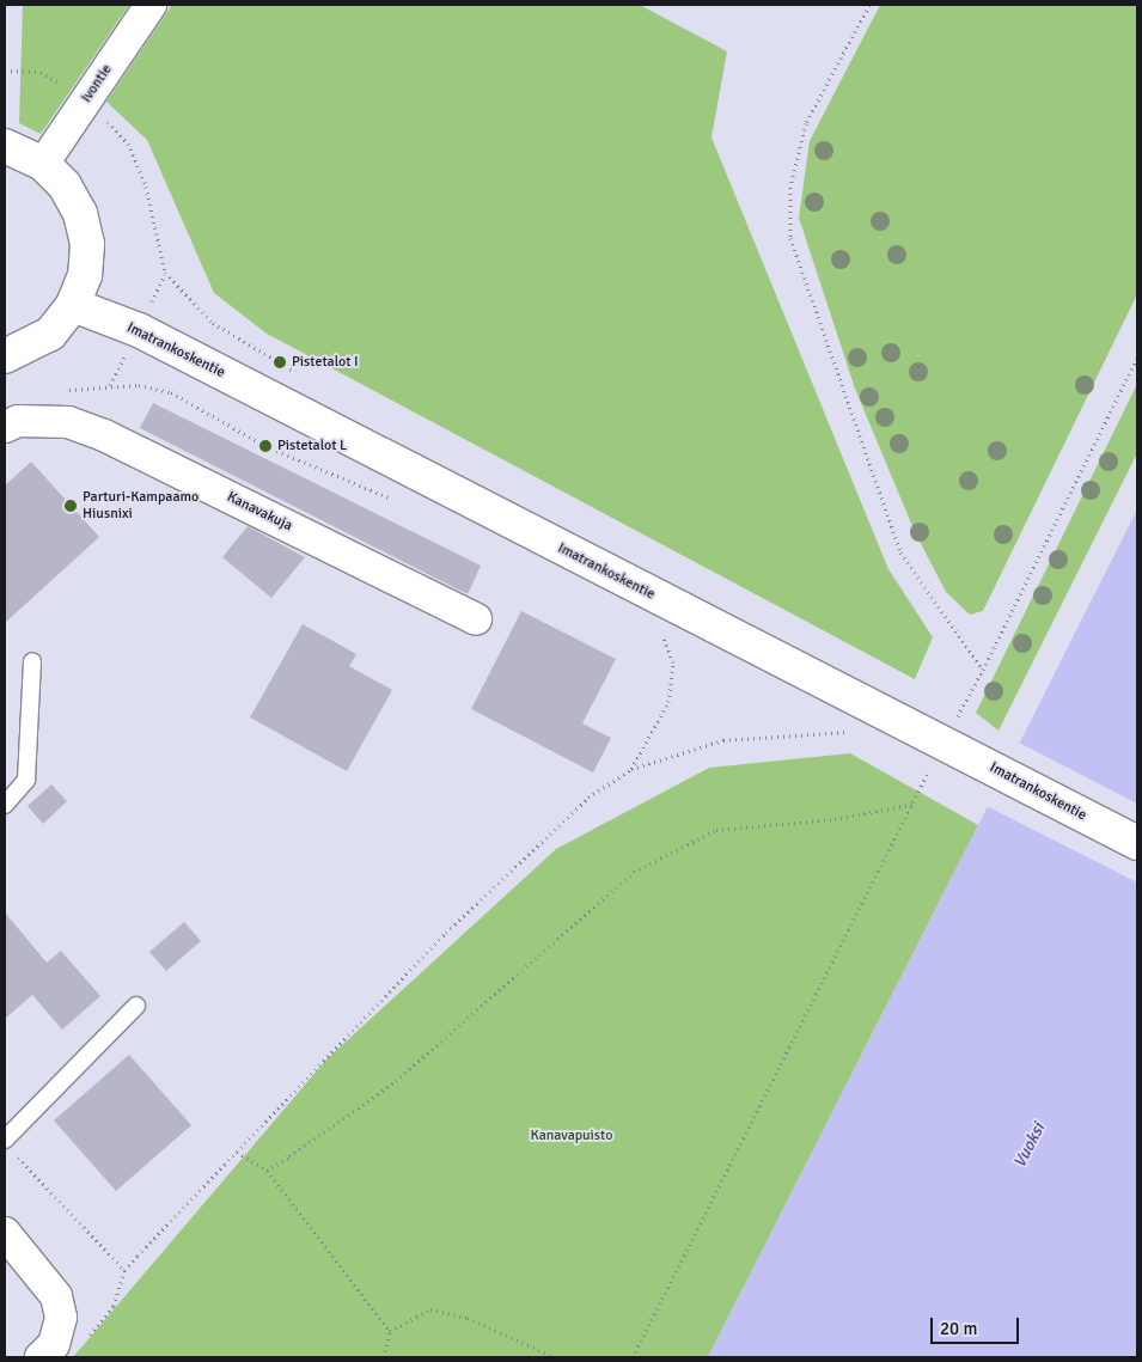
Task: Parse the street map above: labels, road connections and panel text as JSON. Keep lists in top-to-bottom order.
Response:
{
  "streets": {
    "main road": ["Imatrankoskentie"],
    "street": ["Ivontie", "Kanavakuja"]
  },
  "water": ["Vuoksi"],
  "parks": ["Kanavapuisto"],
  "places": ["Pistetalot I", "Pistetalot L", "Parturi-Kampaamo Hiusnixi"],
  "scale_bar": "20 m"
}
